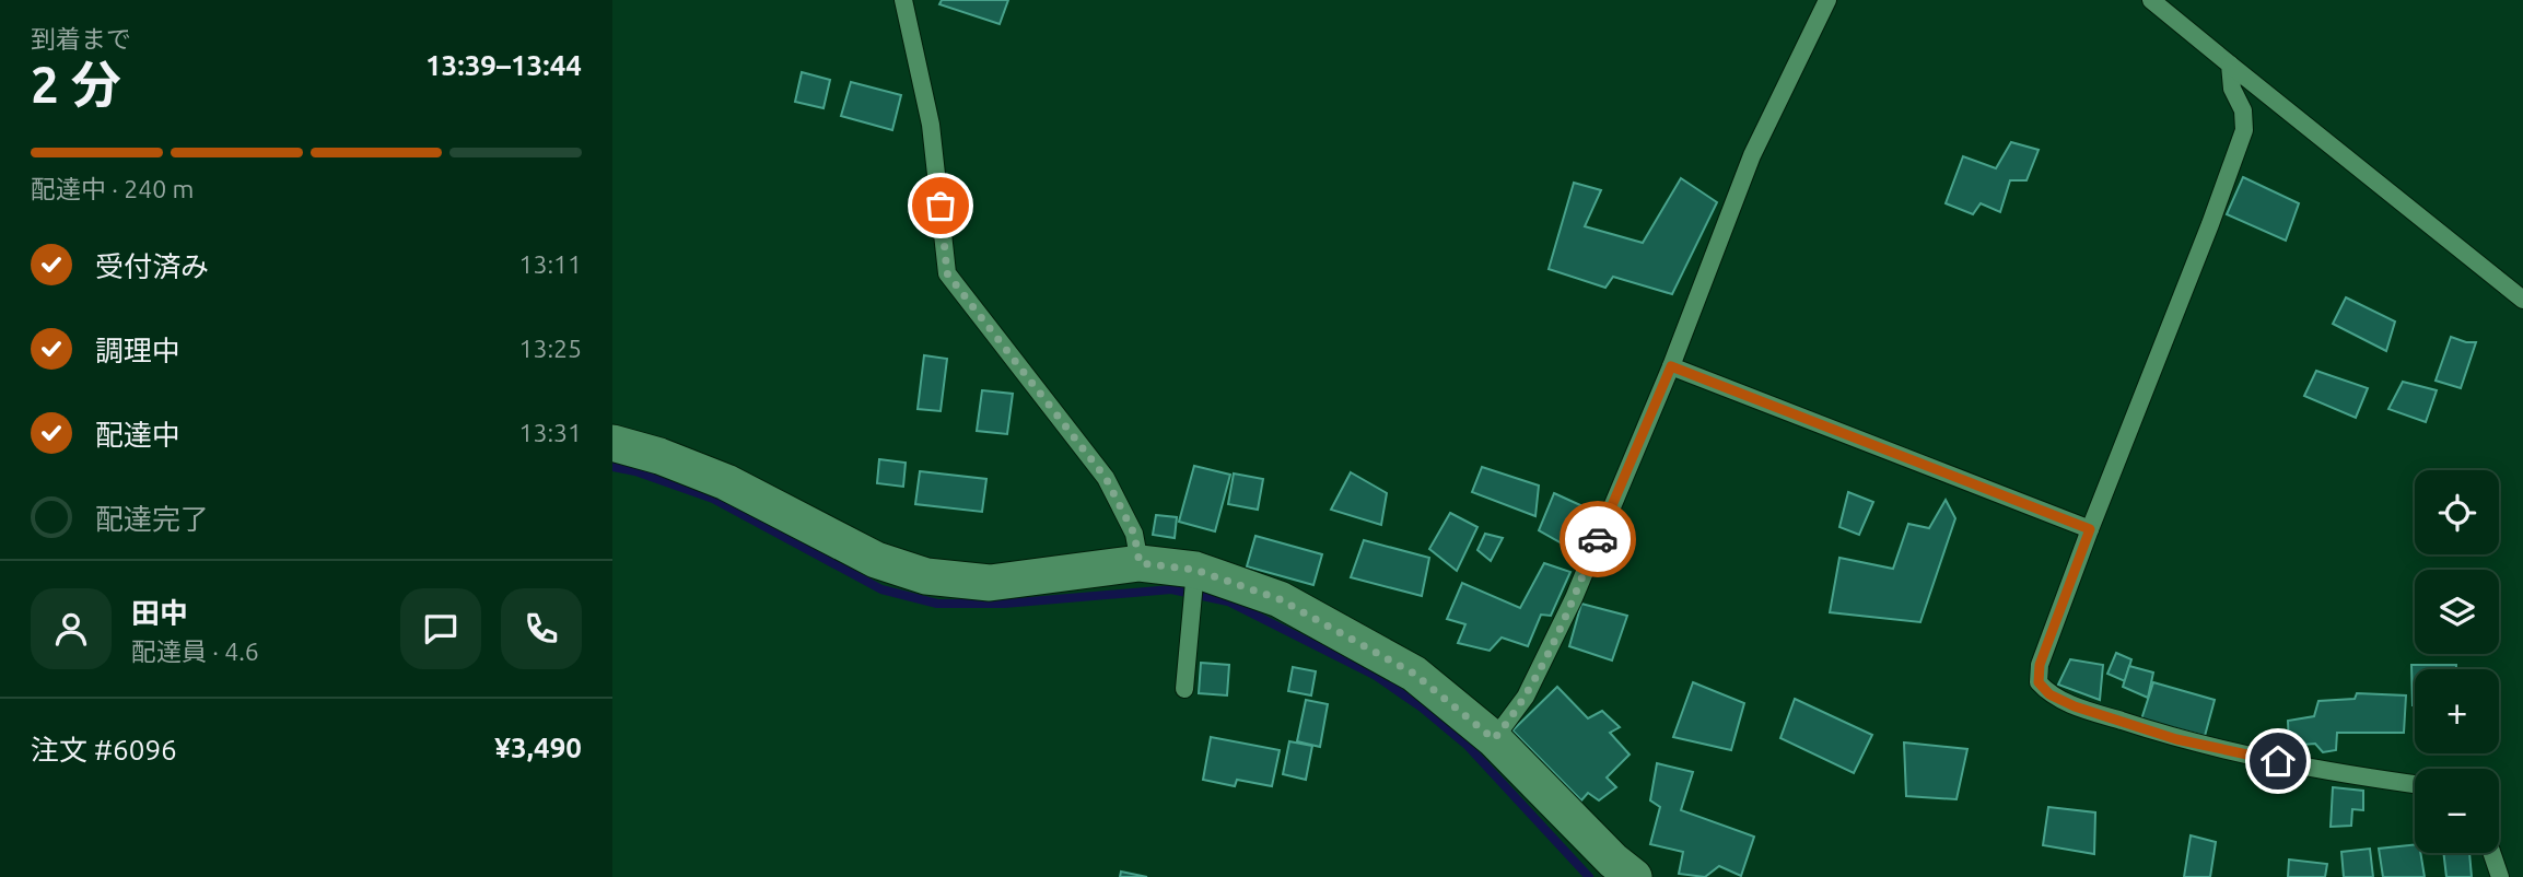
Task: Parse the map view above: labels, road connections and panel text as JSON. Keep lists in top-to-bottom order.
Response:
{
  "page": {
    "heading": ["2 分", "到着まで", "13:39–13:44"],
    "panel": [
      "田中",
      "配達員 · 4.6",
      "注文 #6096",
      "¥3,490"
    ],
    "bar": "配達中 · 240 m",
    "list": [
      ["受付済み", "13:11"],
      ["調理中", "13:25"],
      ["配達中", "13:31"],
      "配達完了"
    ],
    "map_buttons": ["+", "−"]
  }
}
